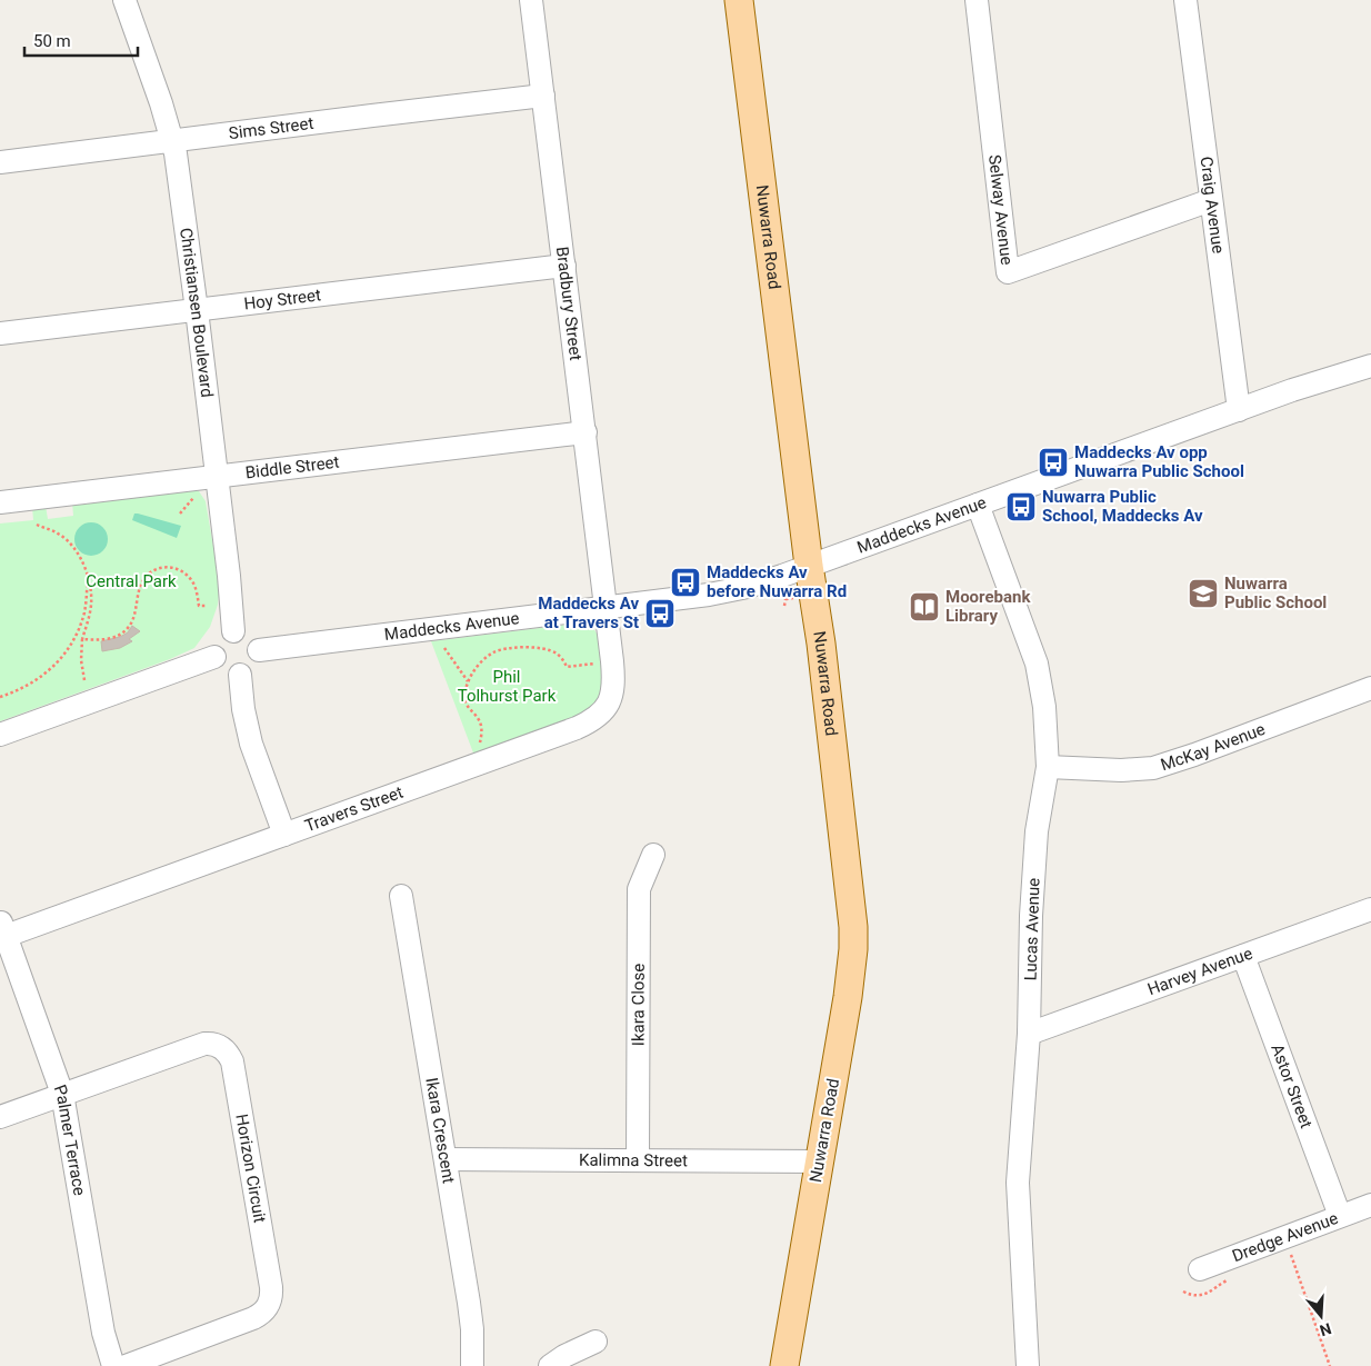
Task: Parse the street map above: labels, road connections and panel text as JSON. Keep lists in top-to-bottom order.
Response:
{
  "streets": {
    "main road": ["Nuwarra Road"],
    "street": [
      "Sims Street",
      "Craig Avenue",
      "Selway Avenue",
      "Hoy Street",
      "Bradbury Street",
      "Christiansen Boulevard",
      "Biddle Street",
      "Maddecks Avenue",
      "McKay Avenue",
      "Travers Street",
      "Lucas Avenue",
      "Harvey Avenue",
      "Ikara Close",
      "Astor Street",
      "Ikara Crescent",
      "Palmer Terrace",
      "Kalimna Street",
      "Horizon Circuit",
      "Dredge Avenue"
    ]
  },
  "crossings": [
    ["Sims Street", "Bradbury Street"],
    ["Sims Street", "Christiansen Boulevard"],
    ["Craig Avenue", "Selway Avenue"],
    ["Craig Avenue", "Maddecks Avenue"],
    ["Nuwarra Road", "Maddecks Avenue"],
    ["Nuwarra Road", "Kalimna Street"],
    ["Hoy Street", "Bradbury Street"],
    ["Hoy Street", "Christiansen Boulevard"],
    ["Bradbury Street", "Biddle Street"],
    ["Bradbury Street", "Maddecks Avenue"],
    ["Bradbury Street", "Travers Street"],
    ["Christiansen Boulevard", "Biddle Street"],
    ["Christiansen Boulevard", "Maddecks Avenue"],
    ["Maddecks Avenue", "Travers Street"],
    ["Maddecks Avenue", "Lucas Avenue"],
    ["McKay Avenue", "Lucas Avenue"],
    ["Travers Street", "Palmer Terrace"],
    ["Lucas Avenue", "Harvey Avenue"],
    ["Harvey Avenue", "Astor Street"],
    ["Ikara Close", "Kalimna Street"],
    ["Astor Street", "Dredge Avenue"],
    ["Ikara Crescent", "Kalimna Street"],
    ["Palmer Terrace", "Horizon Circuit"]
  ],
  "parks": ["Central Park", "Phil Tolhurst Park"],
  "places": {
    "bus stop": [
      "Maddecks Av opp Nuwarra Public School",
      "Nuwarra Public School, Maddecks Av",
      "Maddecks Av before Nuwarra Rd",
      "Maddecks Av at Travers St"
    ],
    "school or university": ["Nuwarra Public School"],
    "library": ["Moorebank Library"]
  },
  "scale_bar": "50 m",
  "north": "bottom"
}
